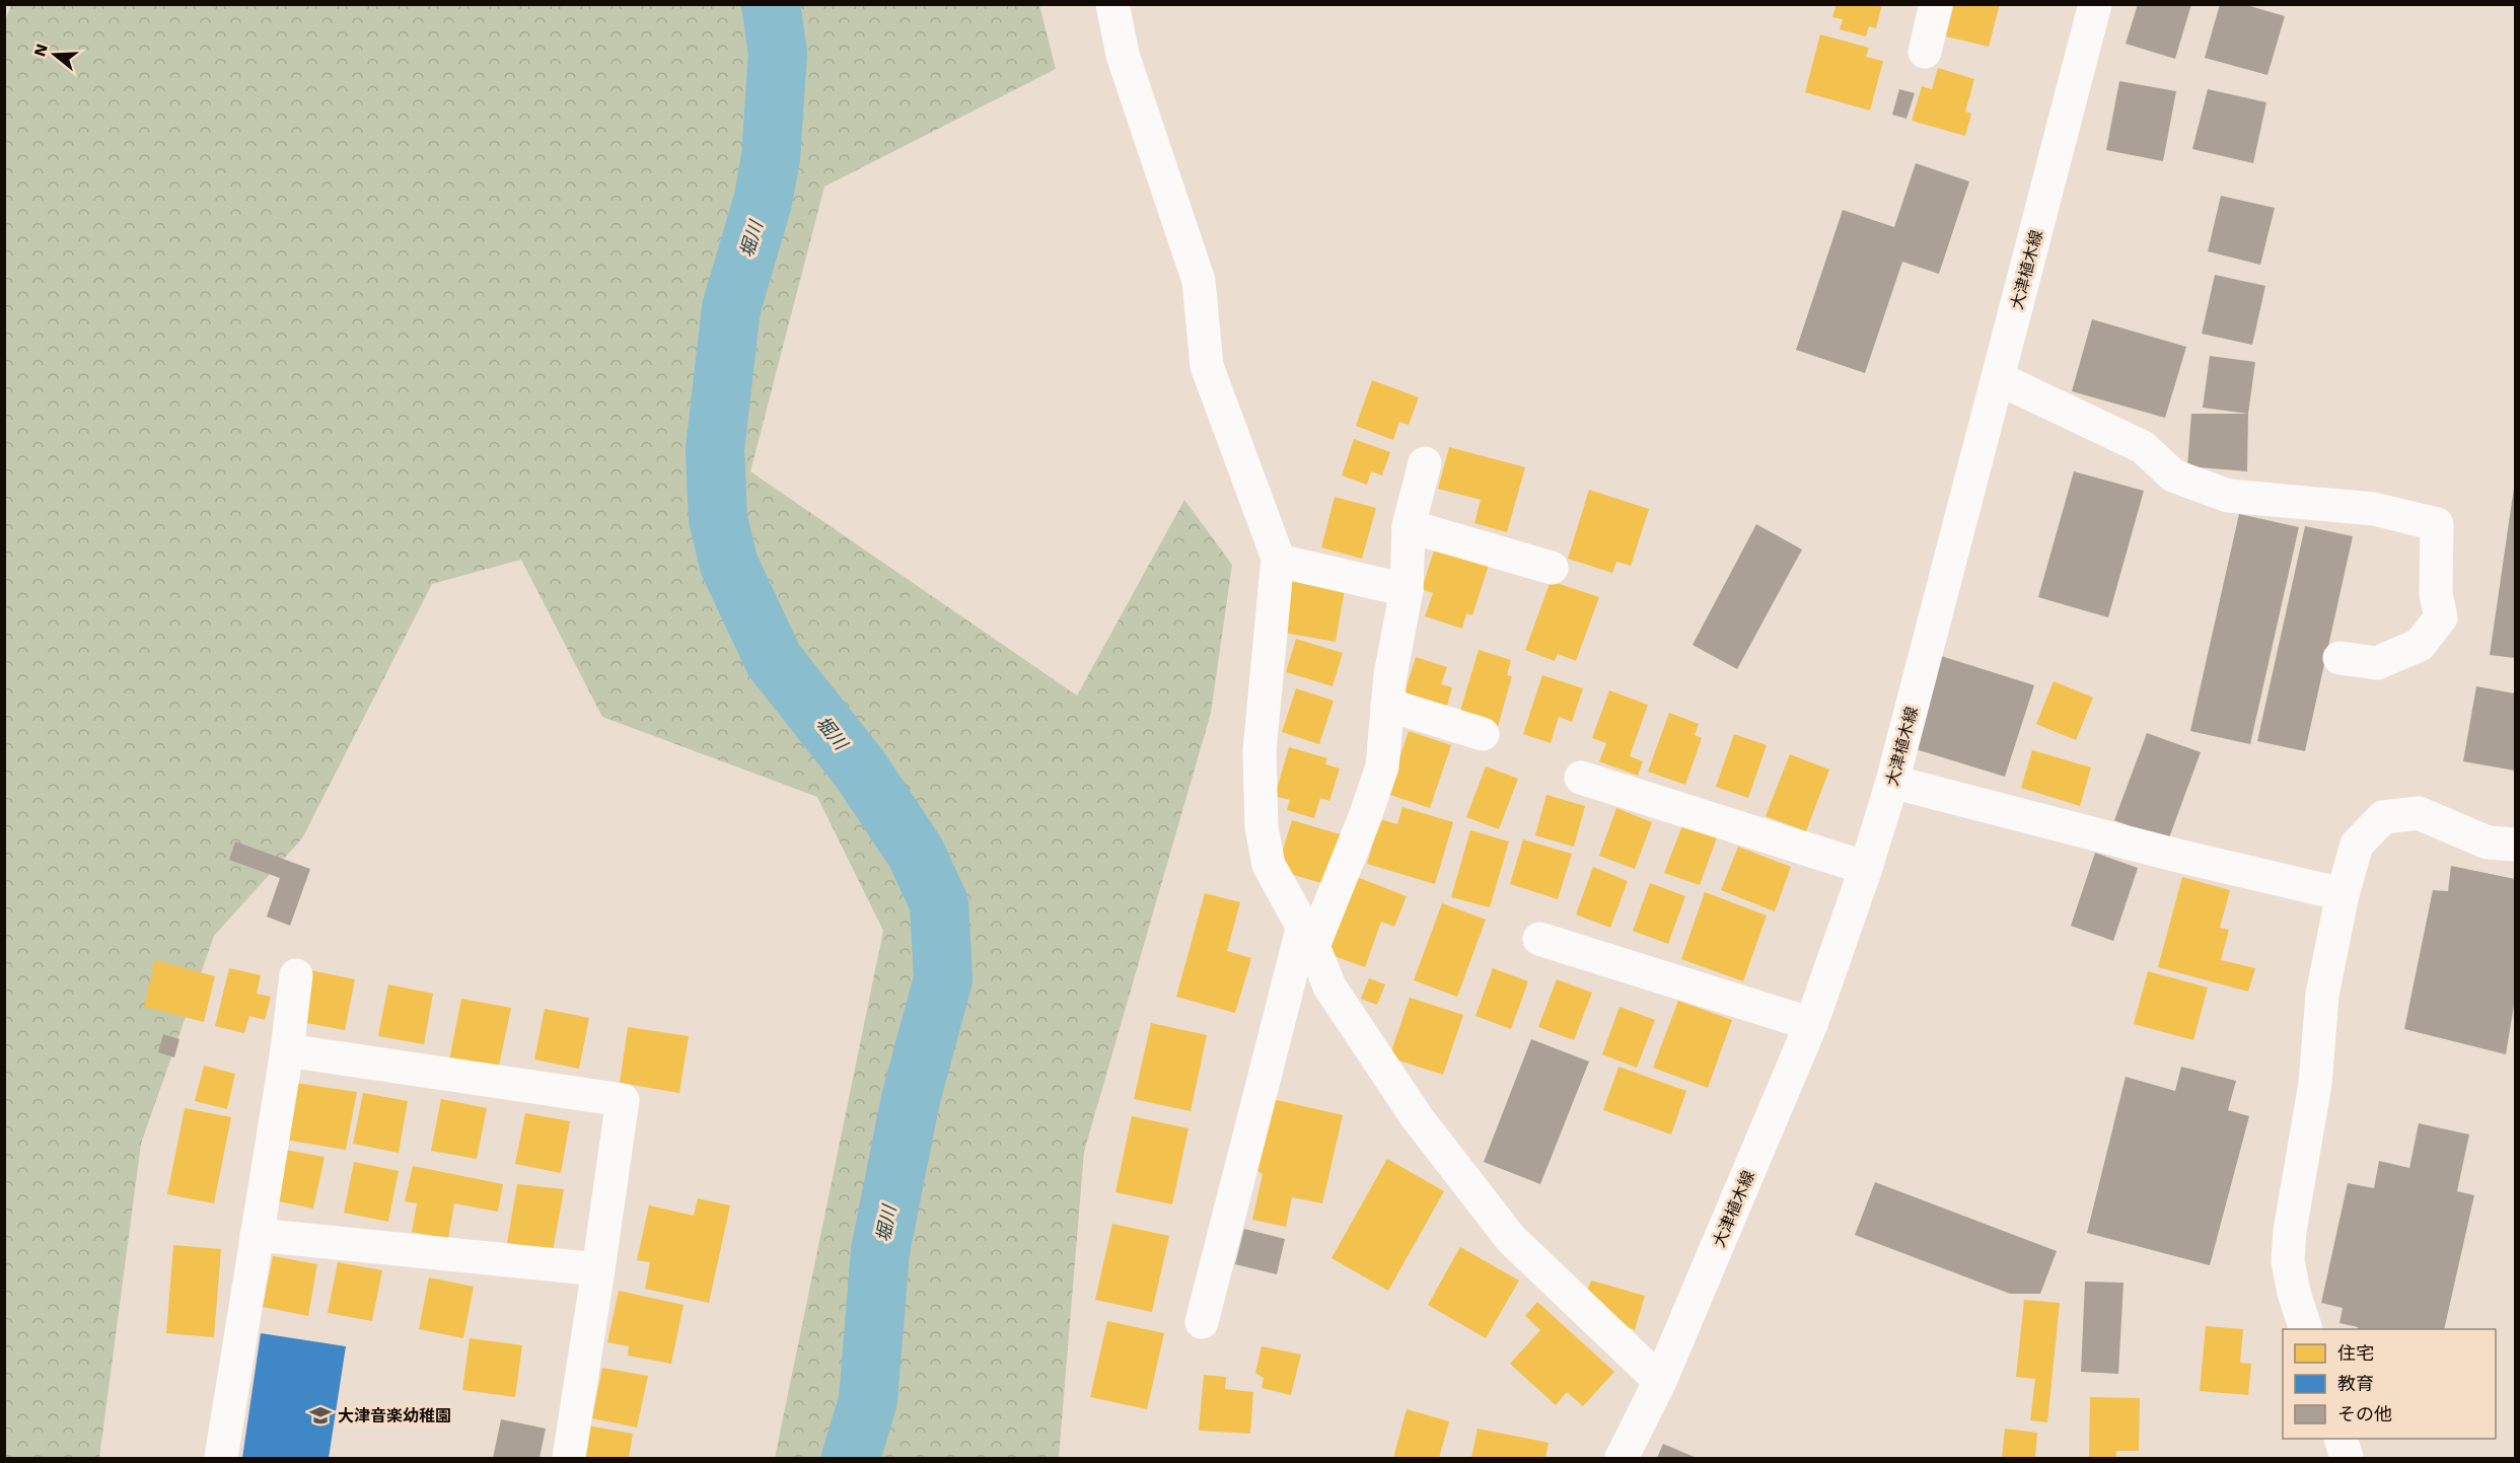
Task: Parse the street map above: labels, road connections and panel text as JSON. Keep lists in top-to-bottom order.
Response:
{
  "streets": {
    "street": ["大津植木線"]
  },
  "water": ["堀川"],
  "places": {
    "school or university": ["大津音楽幼稚園"]
  },
  "legend": ["住宅", "教育", "その他"],
  "north": "left"
}
